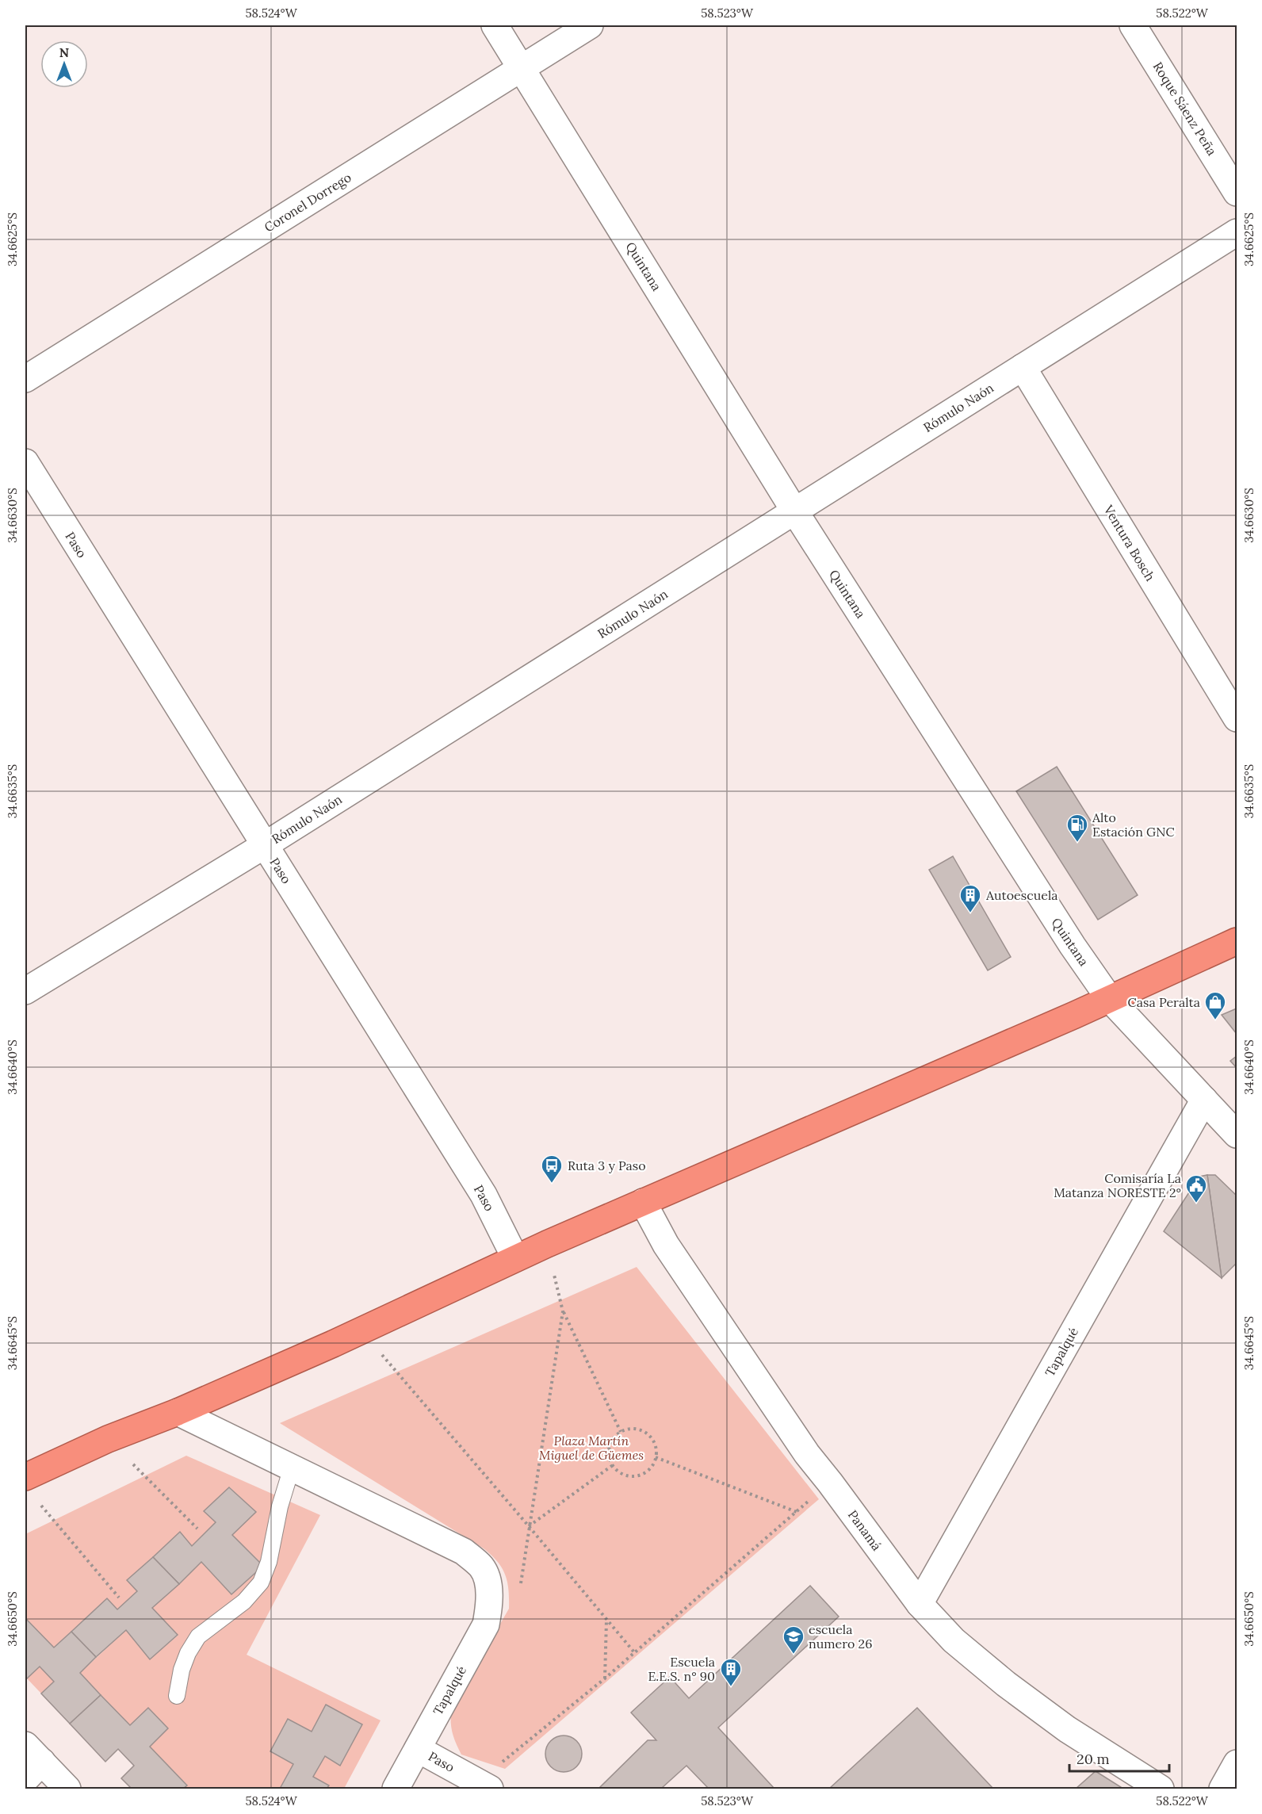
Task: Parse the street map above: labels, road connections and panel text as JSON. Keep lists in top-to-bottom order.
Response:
{
  "streets": {
    "street": [
      "Roque Sáenz Peña",
      "Coronel Dorrego",
      "Quintana",
      "Rómulo Naón",
      "Ventura Bosch",
      "Paso",
      "Tapalqué",
      "Panamá"
    ]
  },
  "crossings": [
    ["Coronel Dorrego", "Quintana"],
    ["Quintana", "Rómulo Naón"],
    ["Quintana", "Tapalqué"],
    ["Rómulo Naón", "Ventura Bosch"],
    ["Rómulo Naón", "Paso"],
    ["Paso", "Tapalqué"],
    ["Tapalqué", "Panamá"]
  ],
  "parks": ["Plaza Martín Miguel de Güemes"],
  "places": {
    "fuel station": ["Alto Estación GNC"],
    "building": ["Autoescuela", "Escuela E.E.S. n° 90"],
    "shop": ["Casa Peralta"],
    "bus stop": ["Ruta 3 y Paso"],
    "public building": ["Comisaría La Matanza NORESTE 2°"],
    "school or university": ["escuela numero 26"]
  },
  "scale_bar": "20 m",
  "north": "top",
  "coordinates": [
    "58.524°W",
    "58.523°W",
    "58.522°W",
    "34.6625°S",
    "34.6630°S",
    "34.6635°S",
    "34.6640°S",
    "34.6645°S",
    "34.6650°S"
  ]
}
